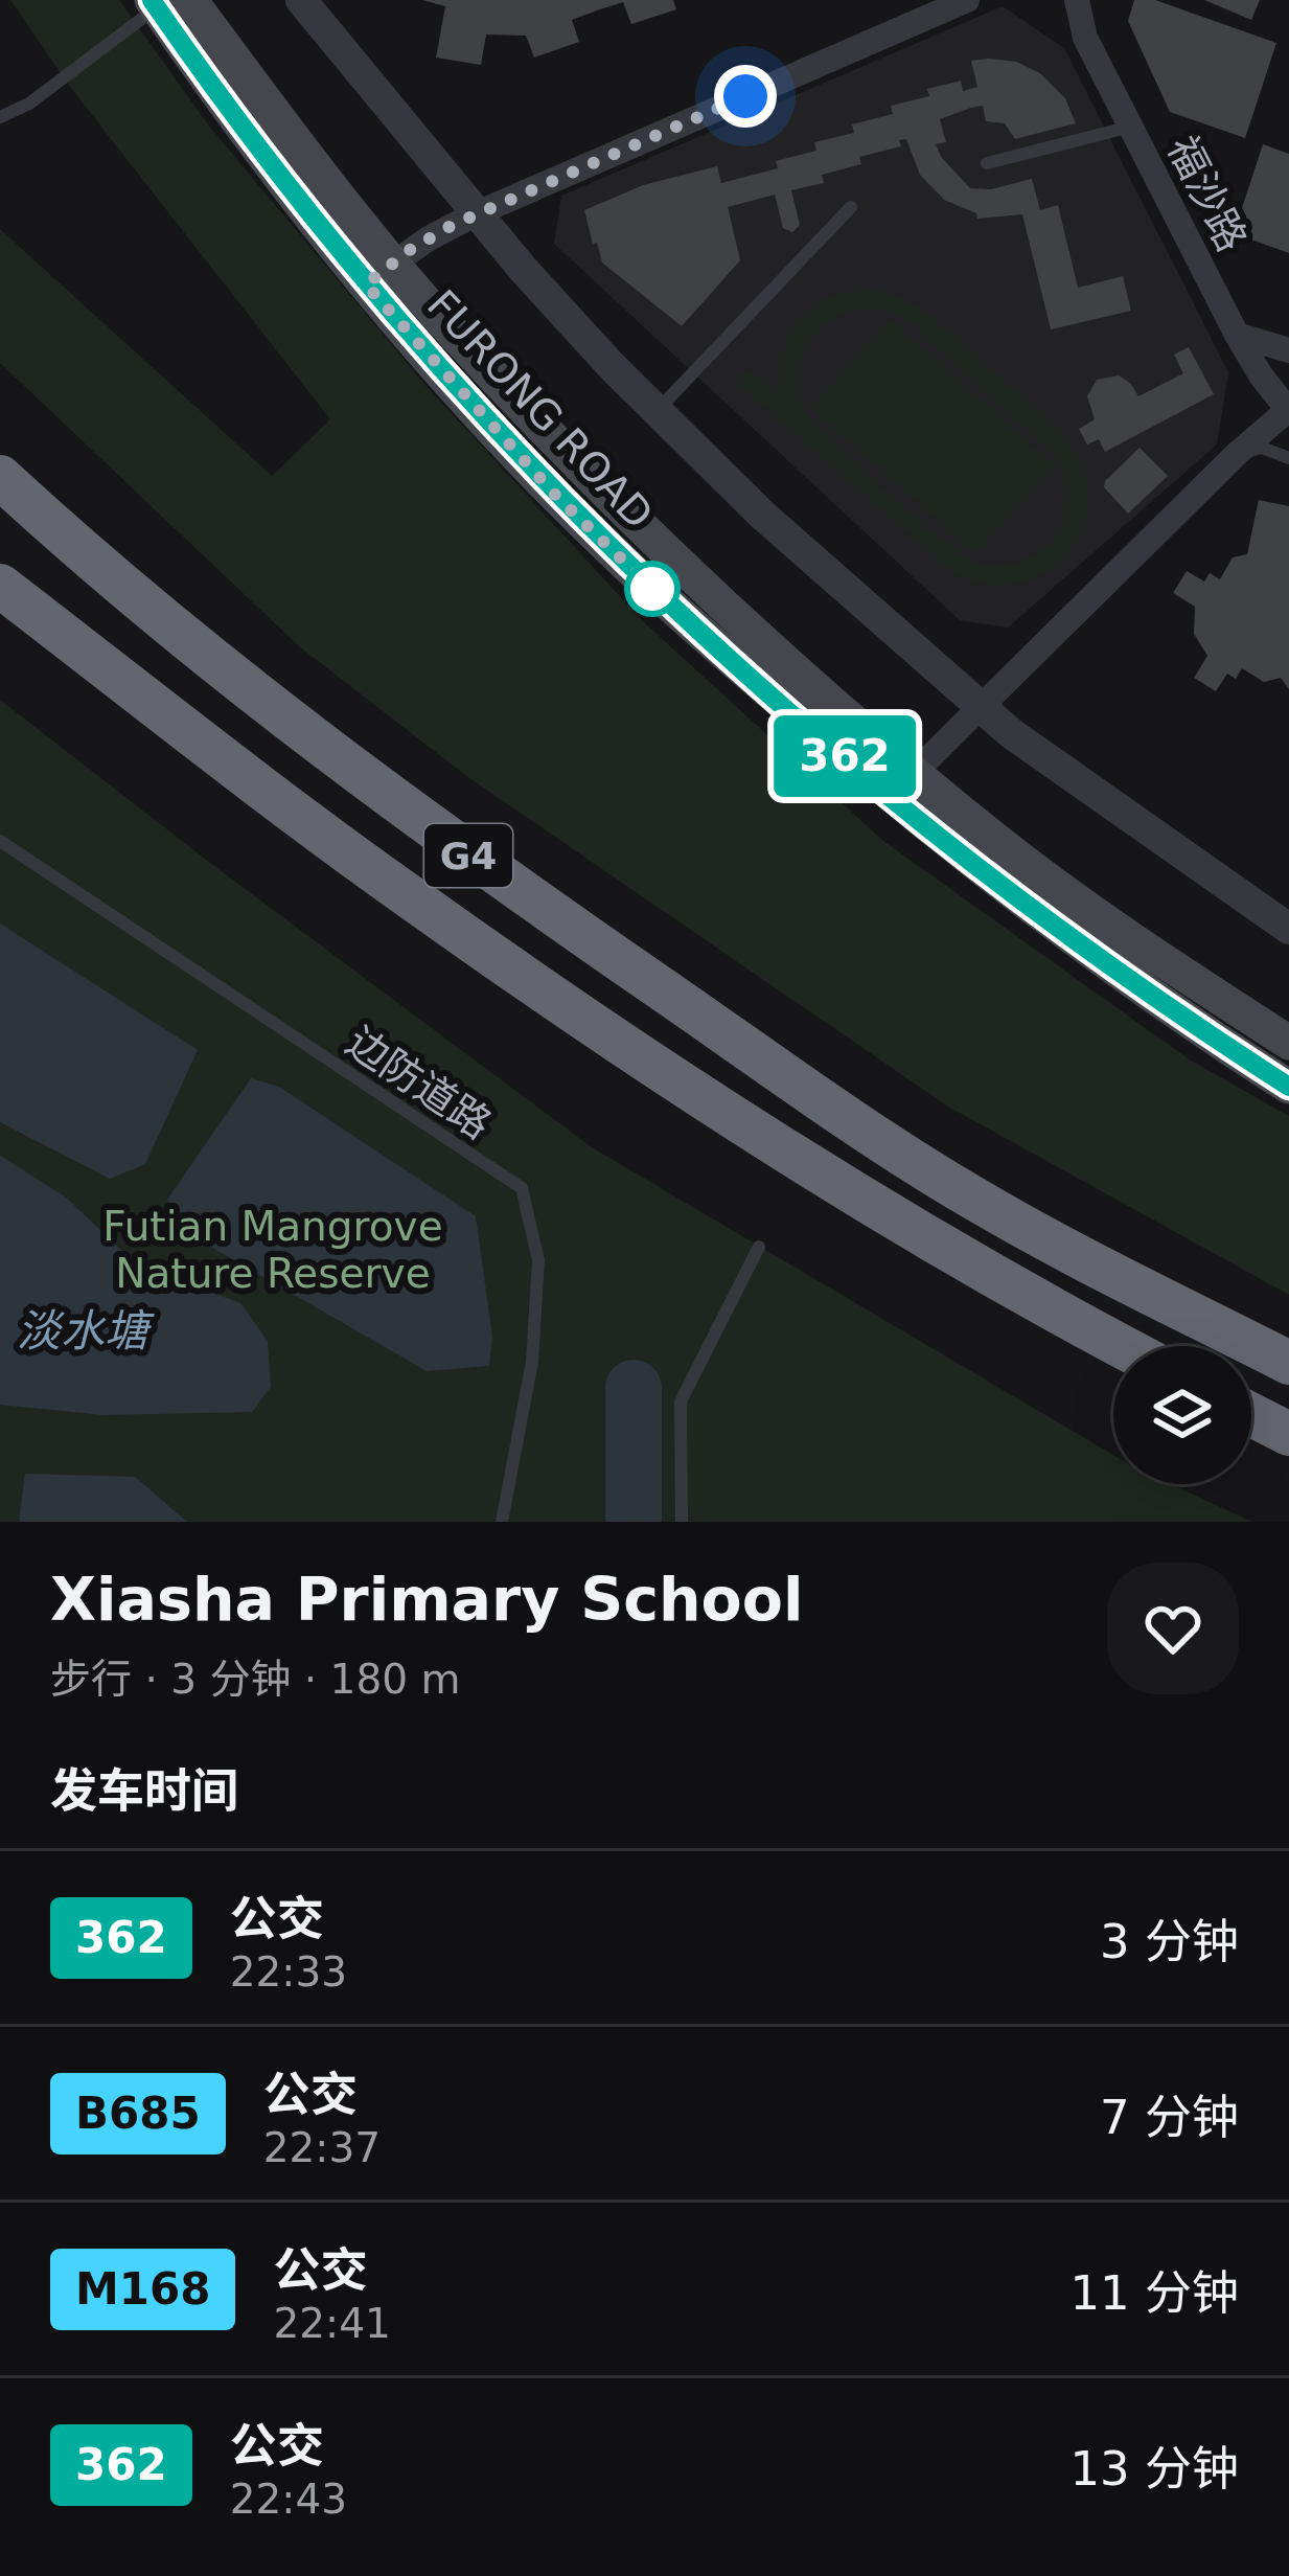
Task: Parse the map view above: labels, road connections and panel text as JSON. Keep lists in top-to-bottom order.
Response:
{
  "streets": {
    "highway": ["G4"],
    "main road": ["FURONG ROAD"],
    "street": ["福沙路"],
    "lane": ["边防道路"]
  },
  "water": ["淡水塘"],
  "parks": ["Futian Mangrove Nature Reserve"],
  "lines": ["bus line 362"],
  "page": {
    "on_map": "362",
    "heading": [
      ["Xiasha Primary School", "步行 · 3 分钟 · 180 m"],
      "发车时间"
    ],
    "list": [
      {
        "mark": "362",
        "name": "公交",
        "note": "22:33",
        "value": "3 分钟"
      },
      {
        "mark": "B685",
        "name": "公交",
        "note": "22:37",
        "value": "7 分钟"
      },
      {
        "mark": "M168",
        "name": "公交",
        "note": "22:41",
        "value": "11 分钟"
      },
      {
        "mark": "362",
        "name": "公交",
        "note": "22:43",
        "value": "13 分钟"
      }
    ]
  }
}
